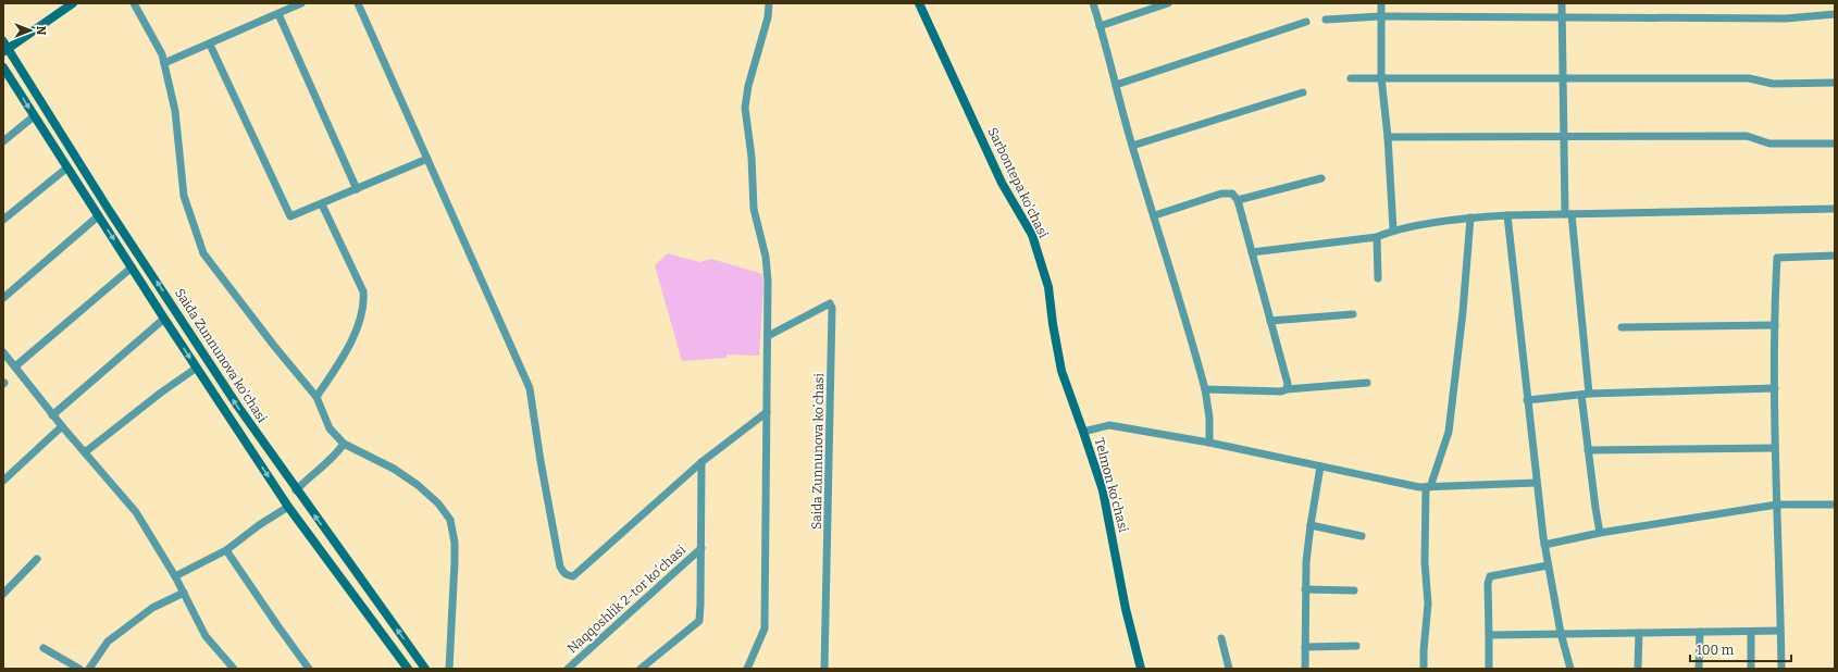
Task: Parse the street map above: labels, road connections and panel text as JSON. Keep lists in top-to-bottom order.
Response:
{
  "streets": {
    "main road": ["Sarbontepa ko'chasi", "Saida Zunnunova ko'chasi", "Telmon koʻchasi"],
    "street": ["Saida Zunnunova koʻchasi", "Naqqoshlik 2-tor koʻchasi"]
  },
  "crossings": [
    ["Sarbontepa ko'chasi", "Telmon koʻchasi"]
  ],
  "scale_bar": "100 m",
  "north": "right"
}
